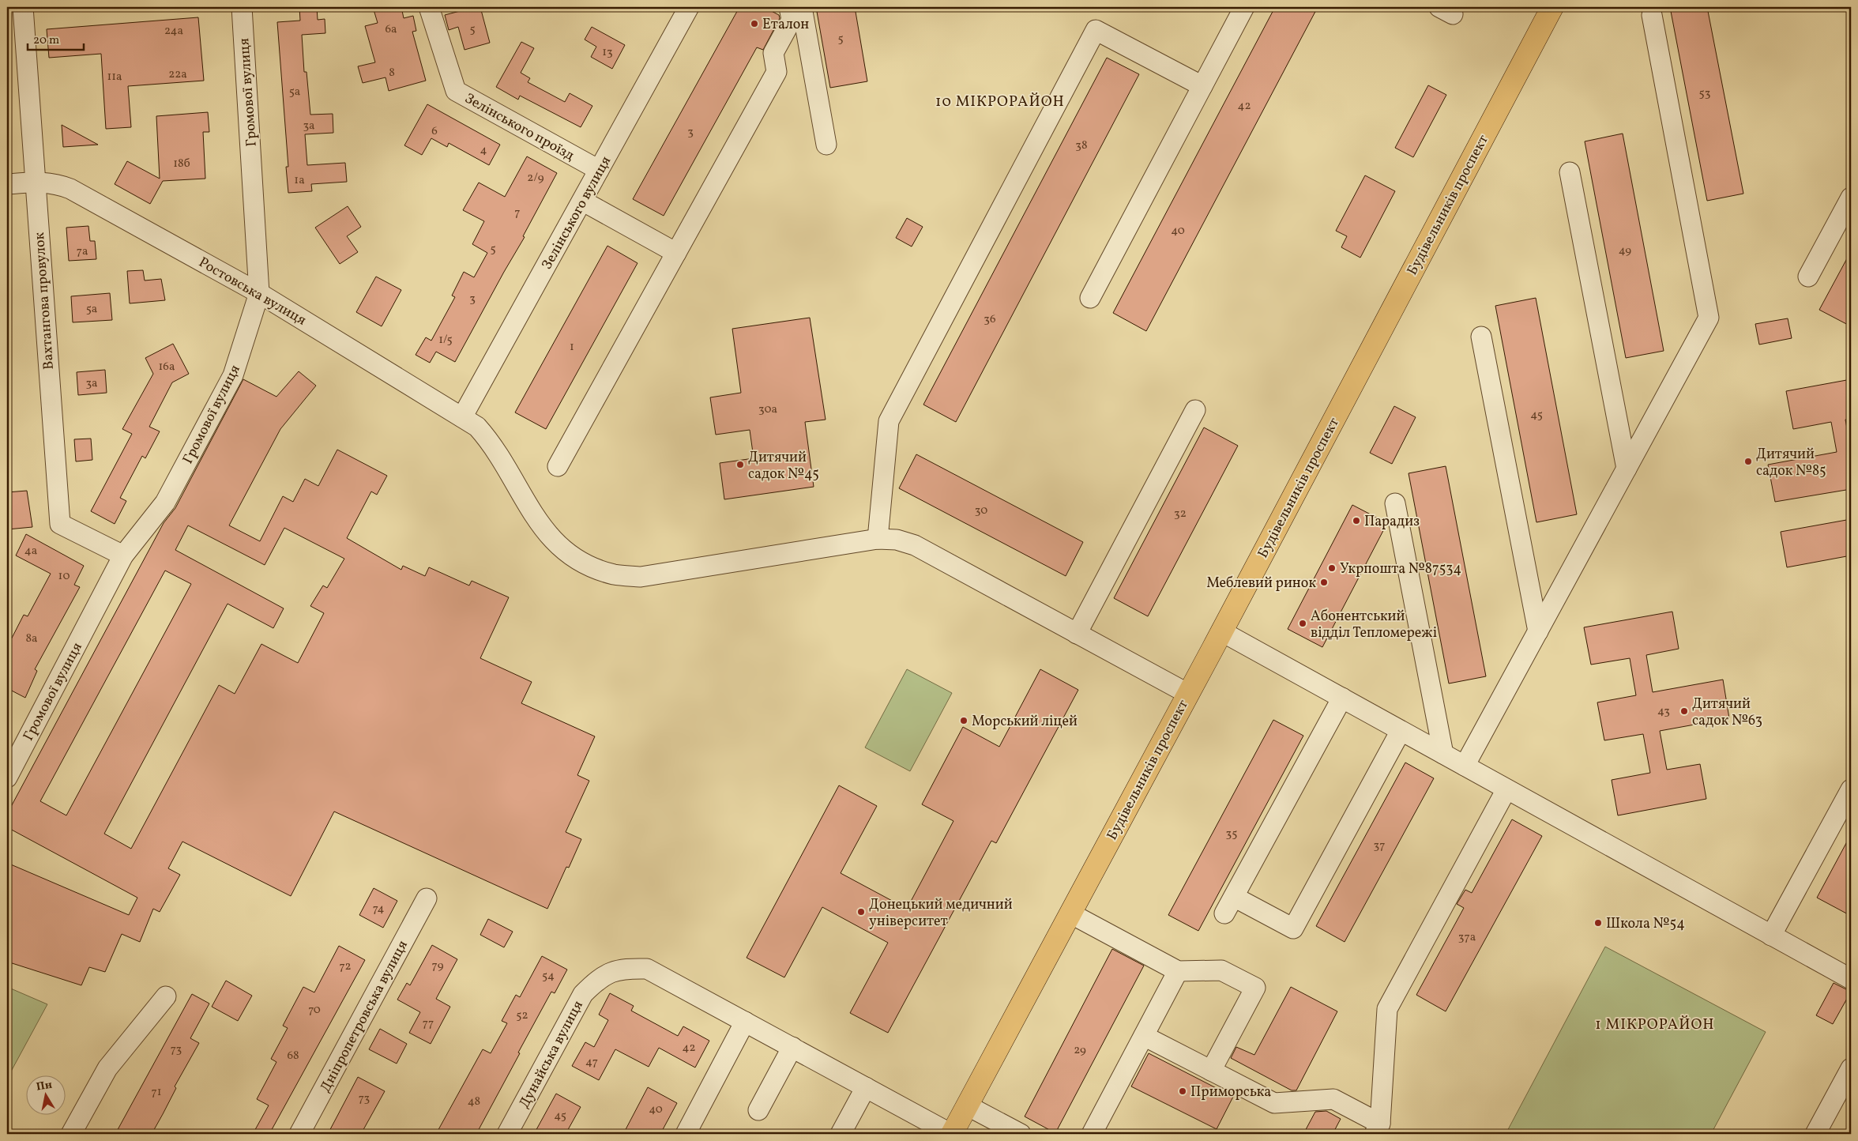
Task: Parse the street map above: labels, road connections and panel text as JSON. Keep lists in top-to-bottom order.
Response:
{
  "streets": {
    "main road": ["Будівельників проспект"],
    "street": [
      "Громової вулиця",
      "Зелінського проїзд",
      "Зелінського вулиця",
      "Ростовська вулиця",
      "Вахтангова провулок",
      "Дніпропетровська вулиця",
      "Дунайська вулиця"
    ]
  },
  "crossings": [
    ["Громової вулиця", "Ростовська вулиця"],
    ["Громової вулиця", "Вахтангова провулок"],
    ["Зелінського проїзд", "Зелінського вулиця"],
    ["Будівельників проспект", "Ростовська вулиця"],
    ["Будівельників проспект", "Дунайська вулиця"],
    ["Зелінського вулиця", "Ростовська вулиця"],
    ["Ростовська вулиця", "Вахтангова провулок"]
  ],
  "districts": ["10 МІКРОРАЙОН", "1 МІКРОРАЙОН"],
  "places": [
    "Еталон",
    "Дитячий садок №85",
    "Дитячий садок №45",
    "Парадиз",
    "Укрпошта №87534",
    "Меблевий ринок",
    "Абонентський відділ Тепломережі",
    "Дитячий садок №63",
    "Морський ліцей",
    "Донецький медичний університет",
    "Школа №54",
    "Приморська"
  ],
  "house_numbers": [
    "6а",
    "5",
    "24а",
    "5",
    "13",
    "8",
    "22а",
    "11а",
    "5а",
    "53",
    "42",
    "3а",
    "6",
    "3",
    "38",
    "4",
    "18б",
    "2/9",
    "1а",
    "7",
    "40",
    "5",
    "49",
    "7а",
    "3",
    "5а",
    "36",
    "1/5",
    "1",
    "16а",
    "3а",
    "30а",
    "45",
    "30",
    "32",
    "4а",
    "10",
    "8а",
    "43",
    "35",
    "37",
    "74",
    "37а",
    "79",
    "72",
    "54",
    "70",
    "52",
    "77",
    "42",
    "73",
    "29",
    "68",
    "47",
    "71",
    "73",
    "48",
    "40",
    "45"
  ],
  "scale_bar": "20 m",
  "north": "top"
}
